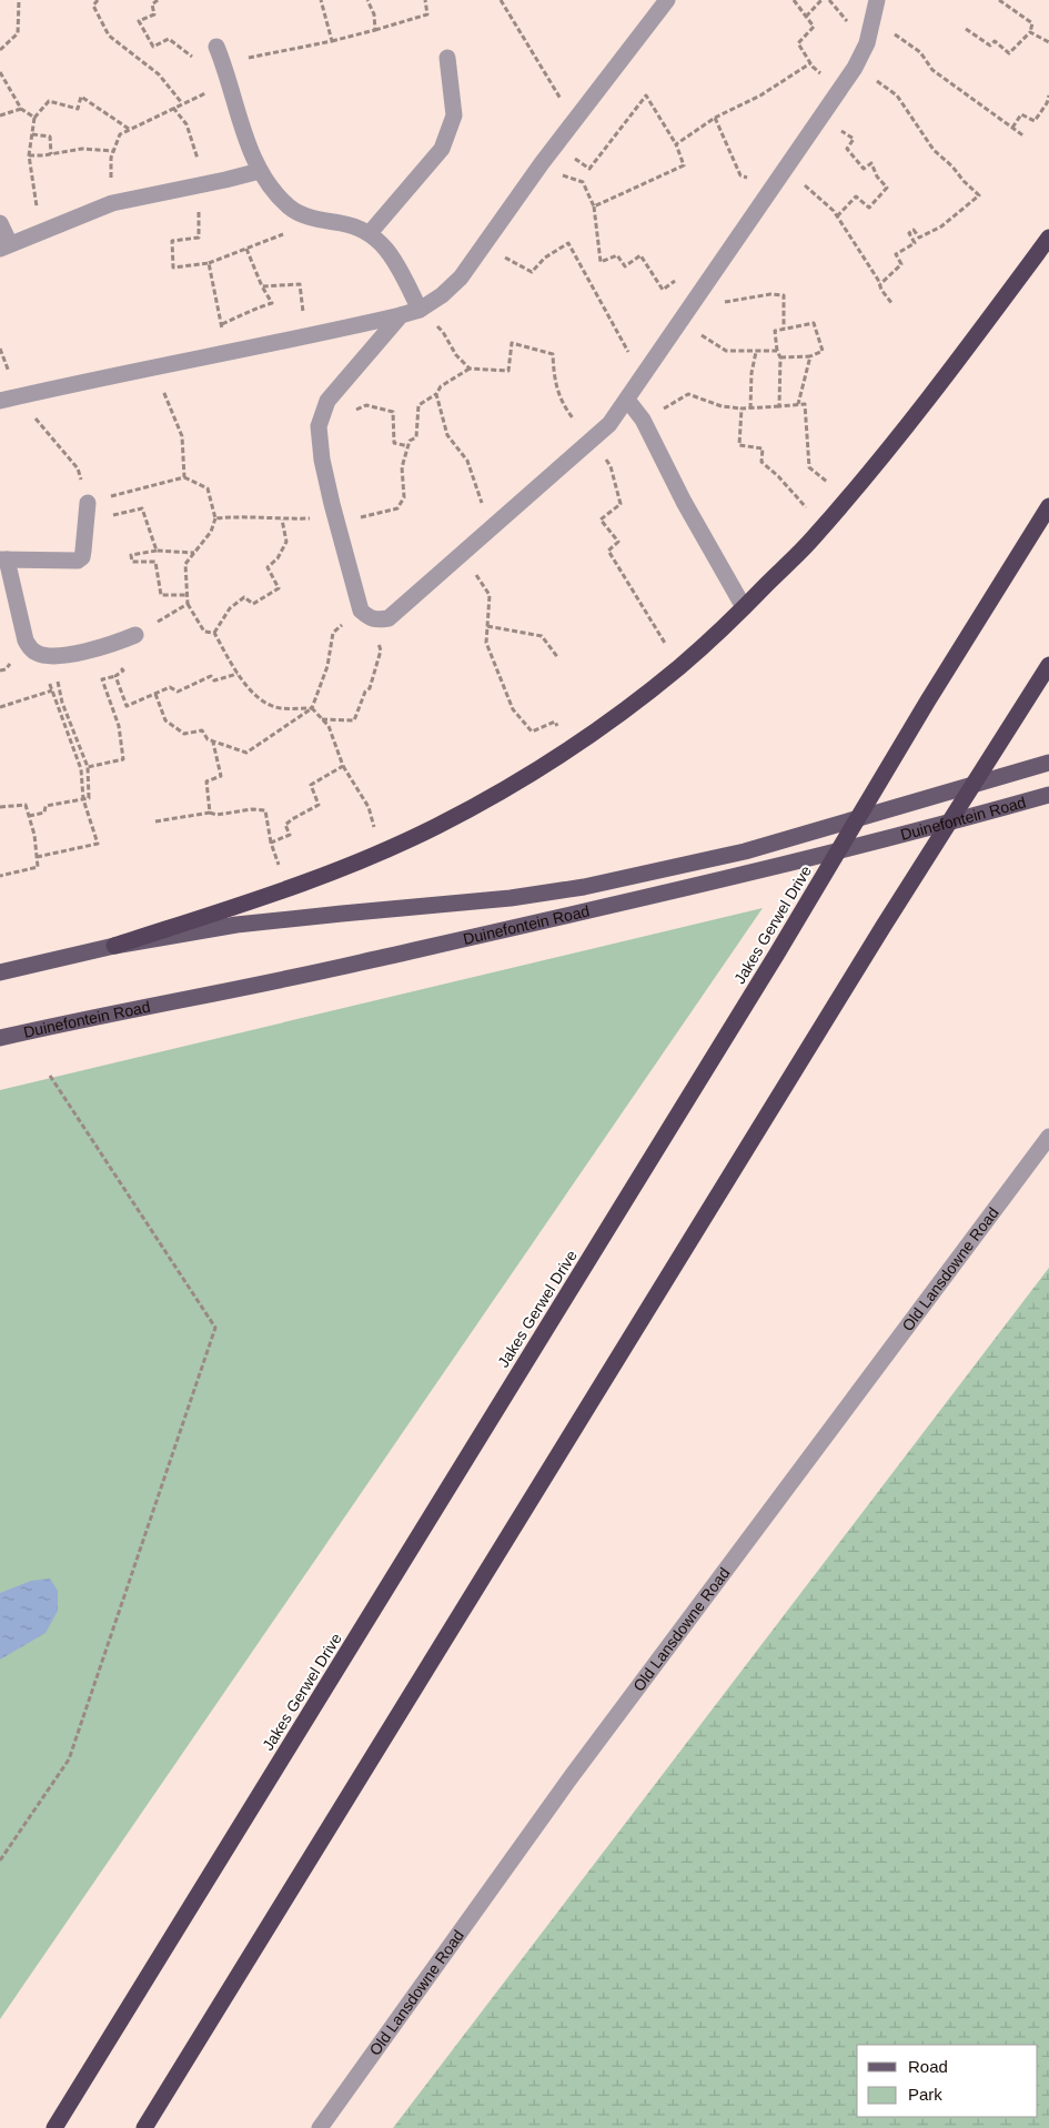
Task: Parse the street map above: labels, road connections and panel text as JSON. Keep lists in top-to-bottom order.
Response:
{
  "streets": {
    "highway": ["Jakes Gerwel Drive"],
    "main road": ["Duinefontein Road"],
    "street": ["Old Lansdowne Road"]
  },
  "legend": ["Road", "Park"]
}
